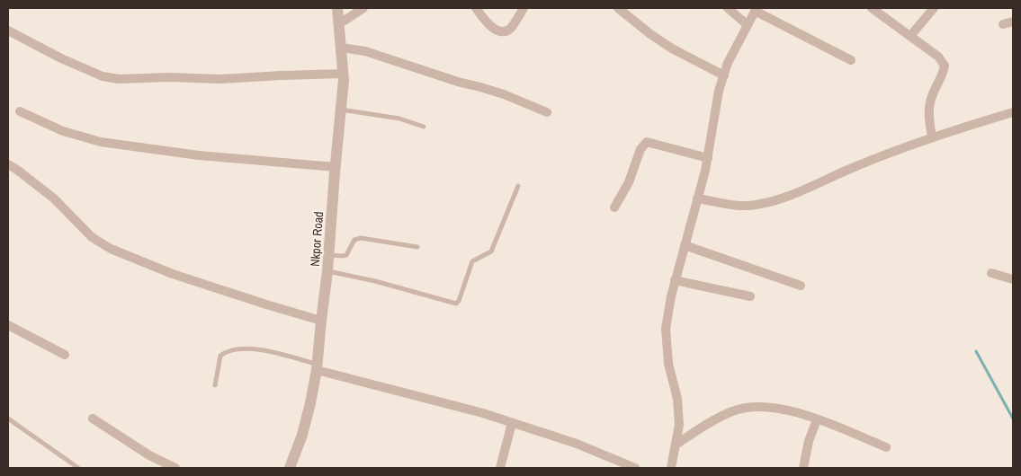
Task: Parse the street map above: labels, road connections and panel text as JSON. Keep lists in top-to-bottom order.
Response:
{
  "streets": {
    "street": ["Nkpor Road"]
  }
}
